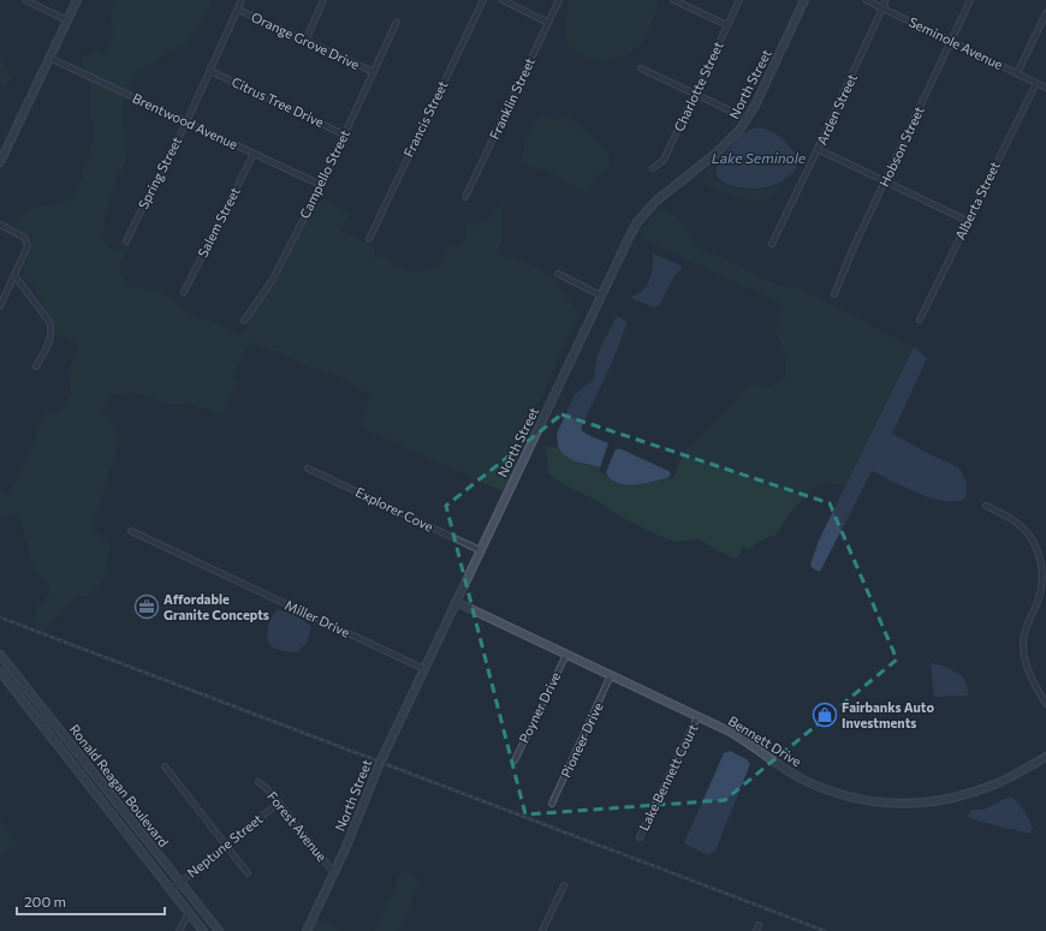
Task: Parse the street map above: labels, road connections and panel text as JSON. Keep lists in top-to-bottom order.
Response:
{
  "streets": {
    "street": [
      "Orange Grove Drive",
      "Seminole Avenue",
      "North Street",
      "Charlotte Street",
      "Franklin Street",
      "Citrus Tree Drive",
      "Arden Street",
      "Francis Street",
      "Brentwood Avenue",
      "Hobson Street",
      "Spring Street",
      "Campello Street",
      "Alberta Street",
      "Salem Street",
      "Explorer Cove",
      "Miller Drive",
      "Poyner Drive",
      "Pioneer Drive",
      "Bennett Drive",
      "Lake Bennett Court",
      "Ronald Reagan Boulevard",
      "Forest Avenue",
      "Neptune Street"
    ]
  },
  "crossings": [
    ["Orange Grove Drive", "Spring Street"],
    ["Orange Grove Drive", "Campello Street"],
    ["Seminole Avenue", "Arden Street"],
    ["Seminole Avenue", "Hobson Street"],
    ["Seminole Avenue", "Alberta Street"],
    ["North Street", "Explorer Cove"],
    ["North Street", "Miller Drive"],
    ["North Street", "Bennett Drive"],
    ["North Street", "Forest Avenue"],
    ["Citrus Tree Drive", "Spring Street"],
    ["Citrus Tree Drive", "Campello Street"],
    ["Brentwood Avenue", "Spring Street"],
    ["Brentwood Avenue", "Campello Street"],
    ["Brentwood Avenue", "Salem Street"],
    ["Poyner Drive", "Bennett Drive"],
    ["Pioneer Drive", "Bennett Drive"],
    ["Bennett Drive", "Lake Bennett Court"],
    ["Ronald Reagan Boulevard", "Neptune Street"],
    ["Forest Avenue", "Neptune Street"]
  ],
  "water": ["Lake Seminole"],
  "places": {
    "office": ["Affordable Granite Concepts"],
    "shop": ["Fairbanks Auto Investments"]
  },
  "scale_bar": "200 m"
}
